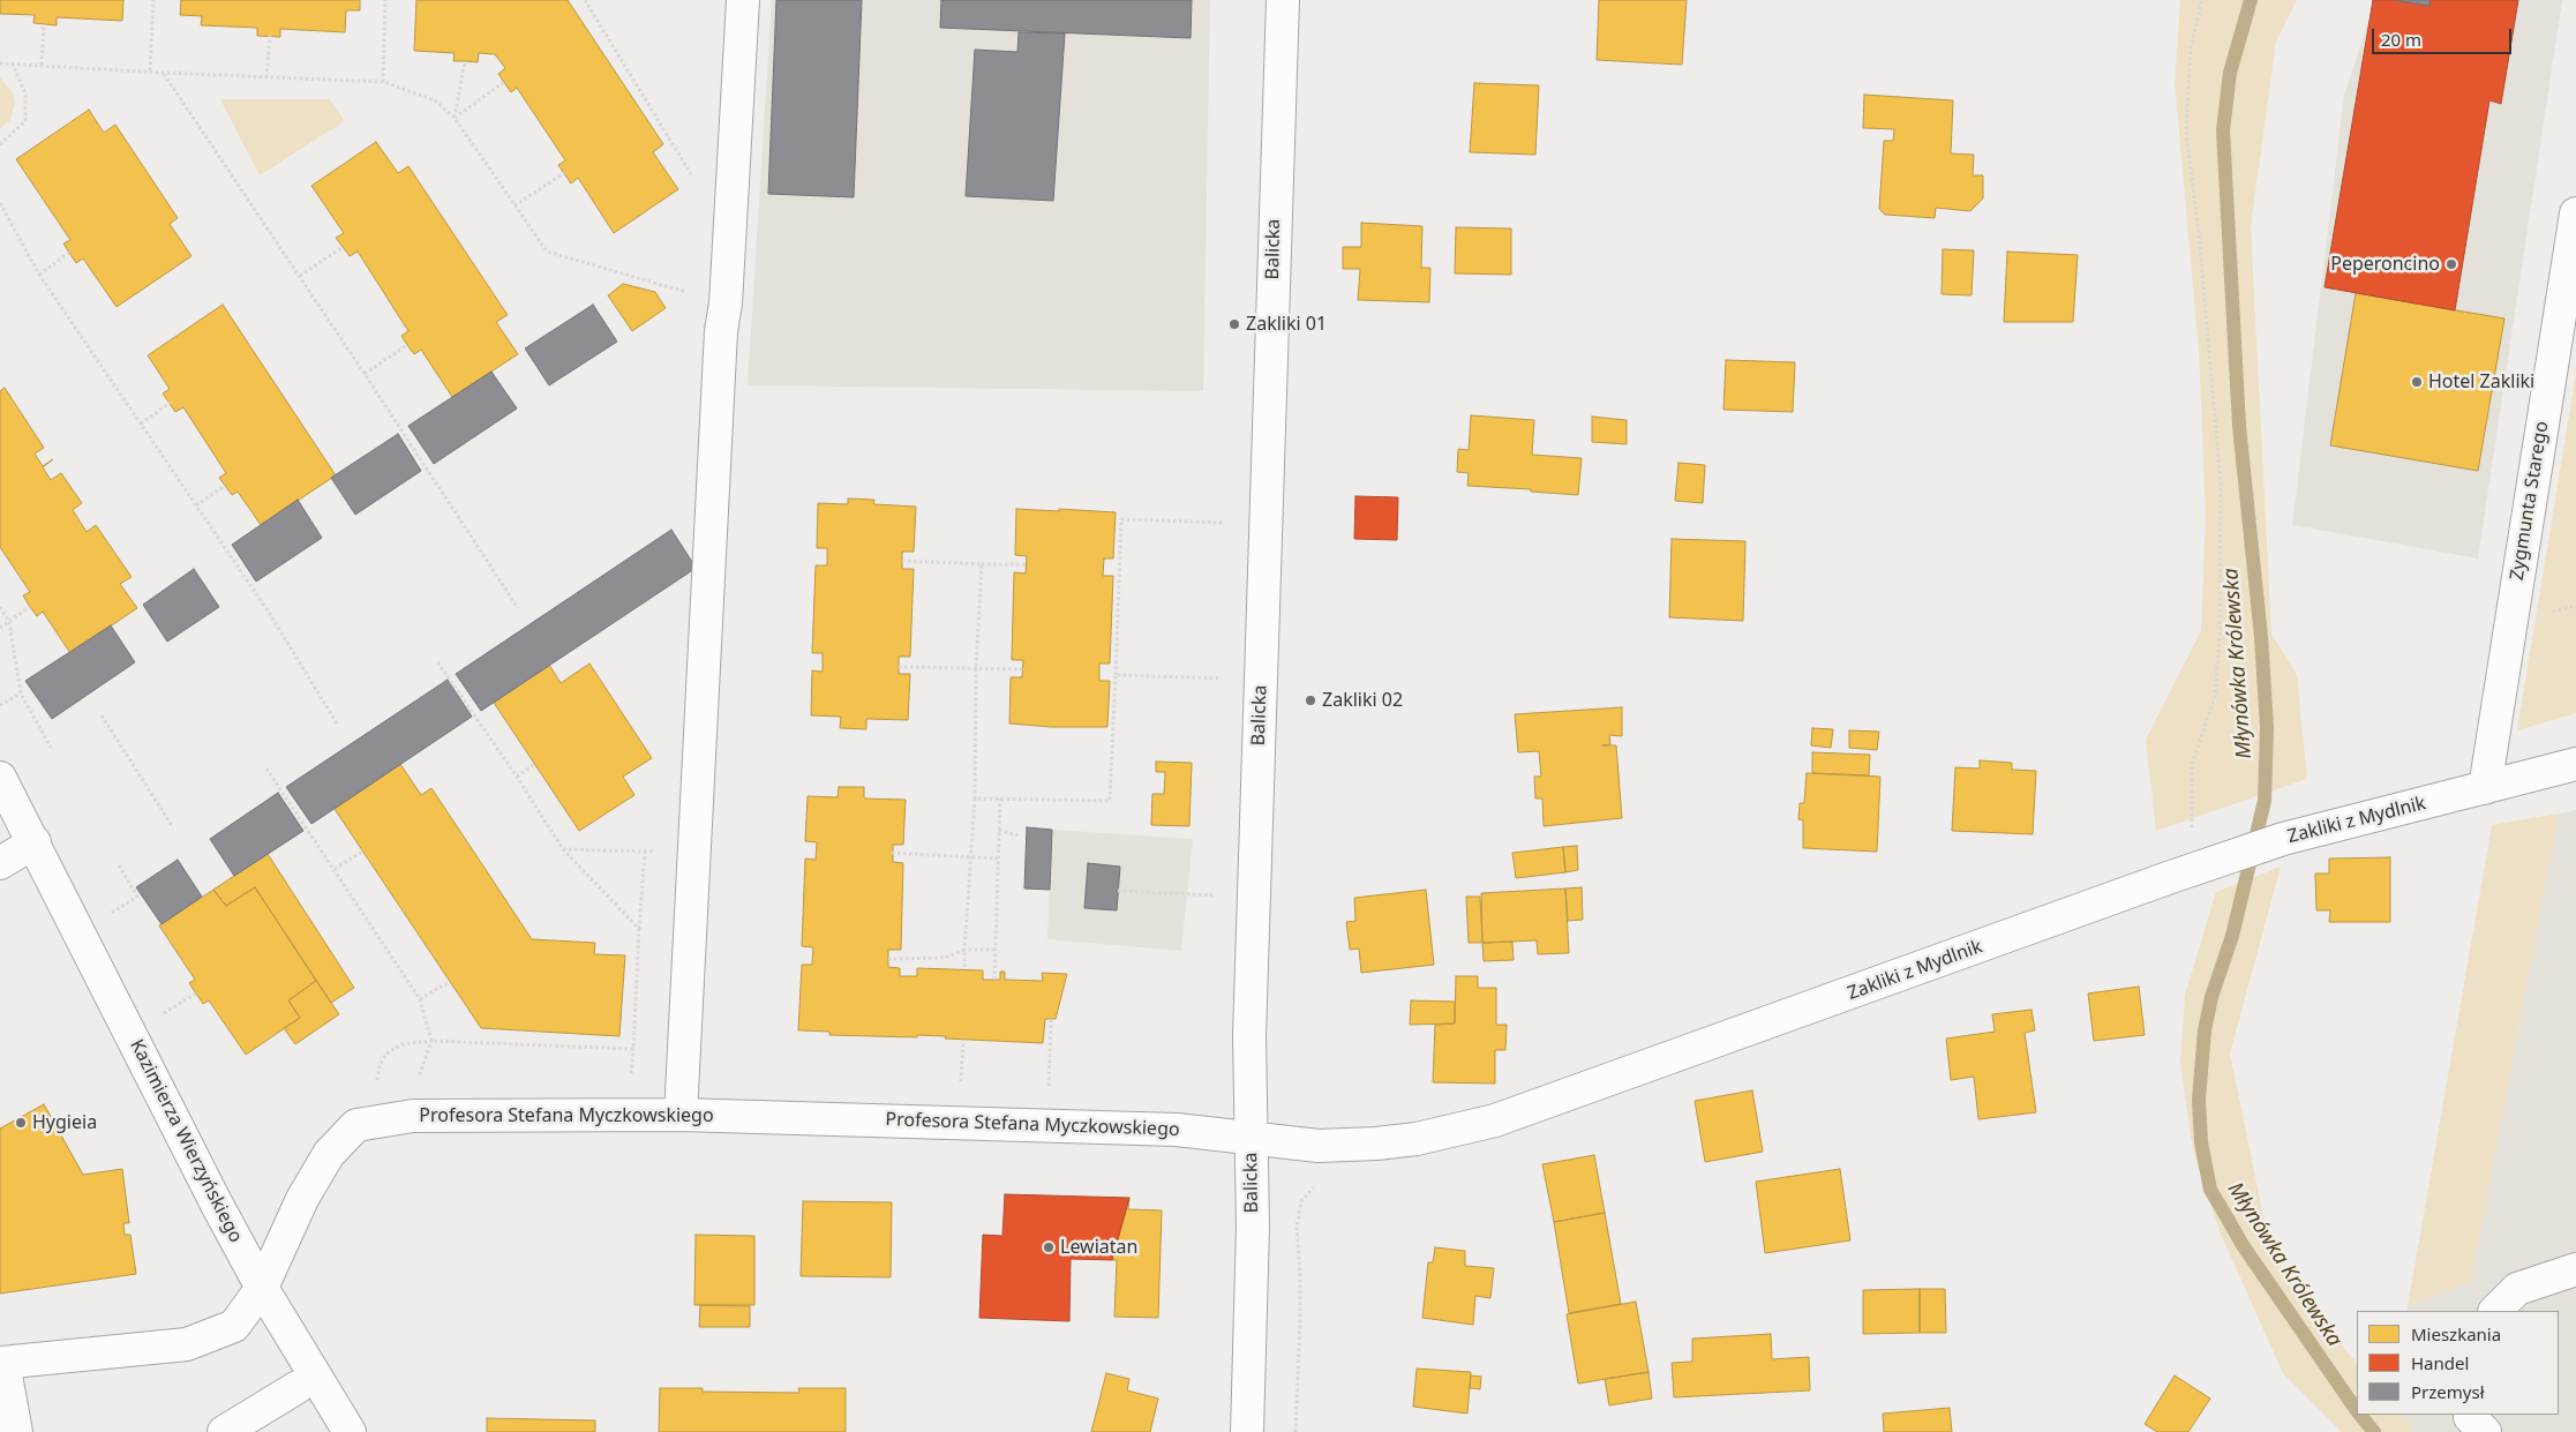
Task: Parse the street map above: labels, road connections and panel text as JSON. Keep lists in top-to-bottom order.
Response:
{
  "streets": {
    "street": [
      "Balicka",
      "Zygmunta Starego",
      "Zakliki z Mydlnik",
      "Profesora Stefana Myczkowskiego",
      "Kazimierza Wierzyńskiego"
    ]
  },
  "crossings": [
    ["Balicka", "Zakliki z Mydlnik"],
    ["Balicka", "Profesora Stefana Myczkowskiego"],
    ["Zygmunta Starego", "Zakliki z Mydlnik"],
    ["Zakliki z Mydlnik", "Profesora Stefana Myczkowskiego"],
    ["Profesora Stefana Myczkowskiego", "Kazimierza Wierzyńskiego"]
  ],
  "water": ["Młynówka Królewska"],
  "places": [
    "Peperoncino",
    "Zakliki 01",
    "Hotel Zakliki",
    "Zakliki 02",
    "Hygieia",
    "Lewiatan"
  ],
  "legend": ["Mieszkania", "Handel", "Przemysł"],
  "scale_bar": "20 m"
}
